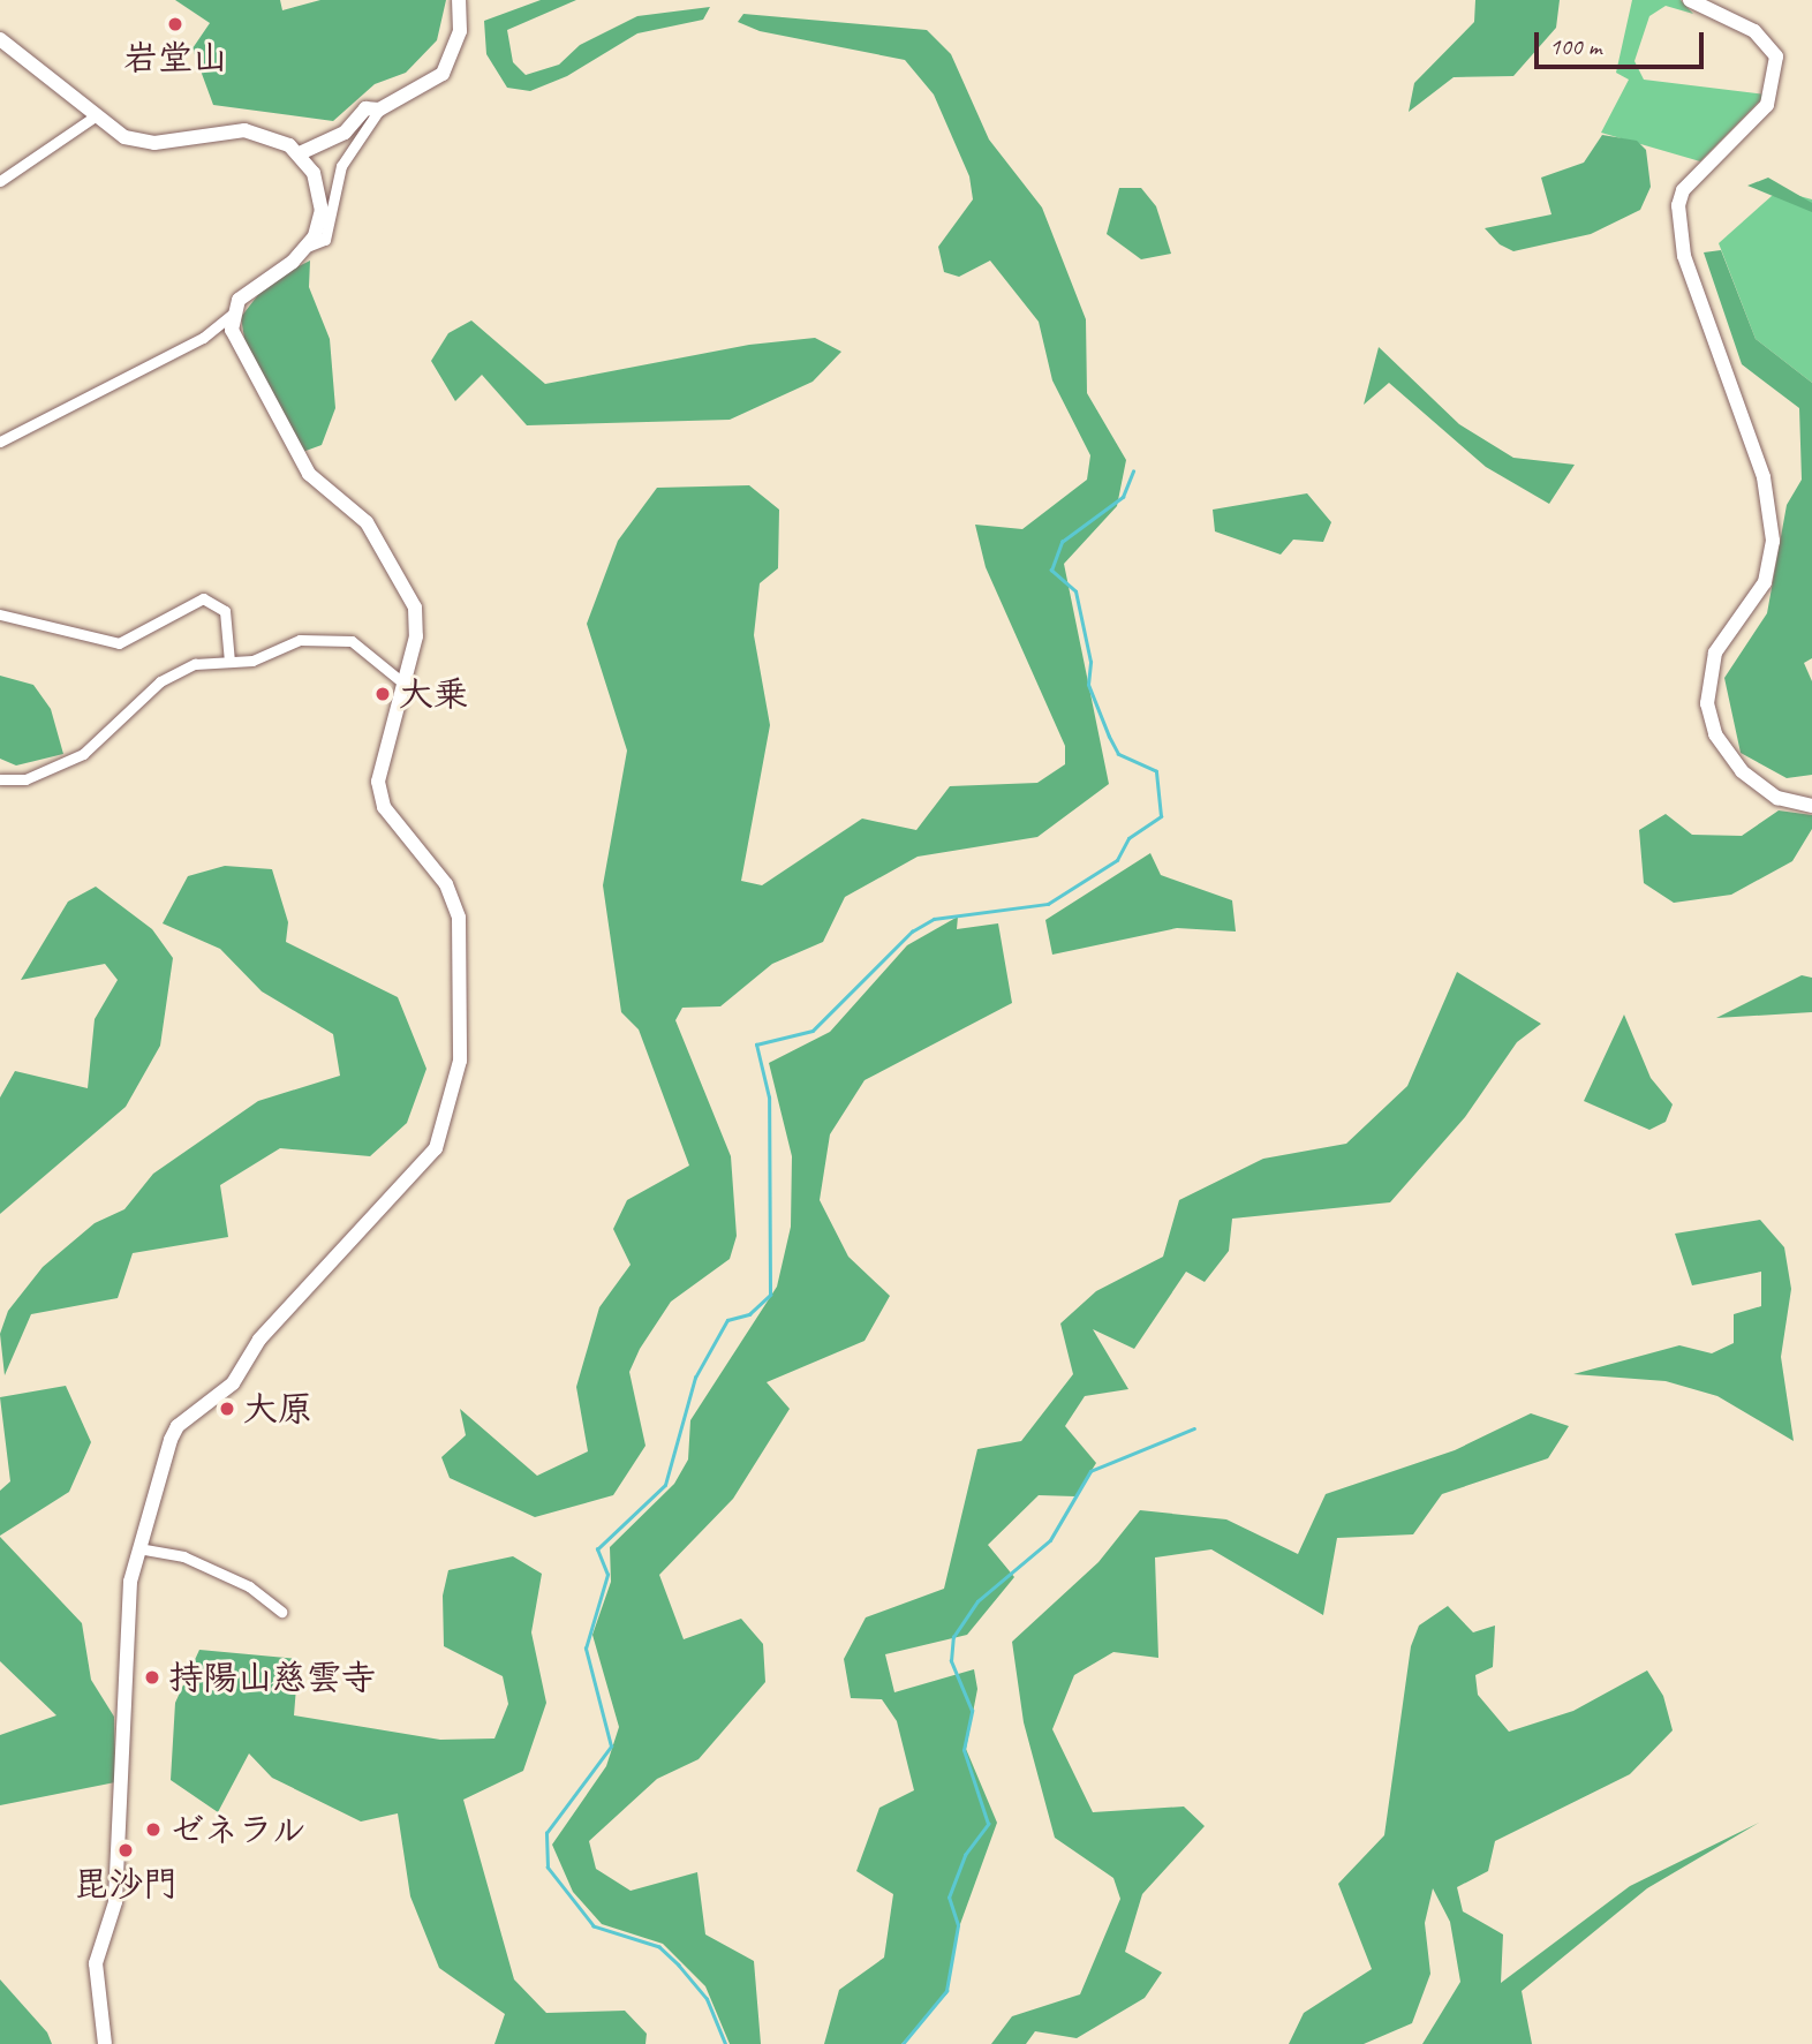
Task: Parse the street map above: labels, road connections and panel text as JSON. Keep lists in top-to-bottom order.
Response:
{
  "places": [
    "岩堂山",
    "大乗",
    "大原",
    "持陽山慈雲寺",
    "ゼネラル",
    "毘沙門"
  ],
  "scale_bar": "100 m"
}
